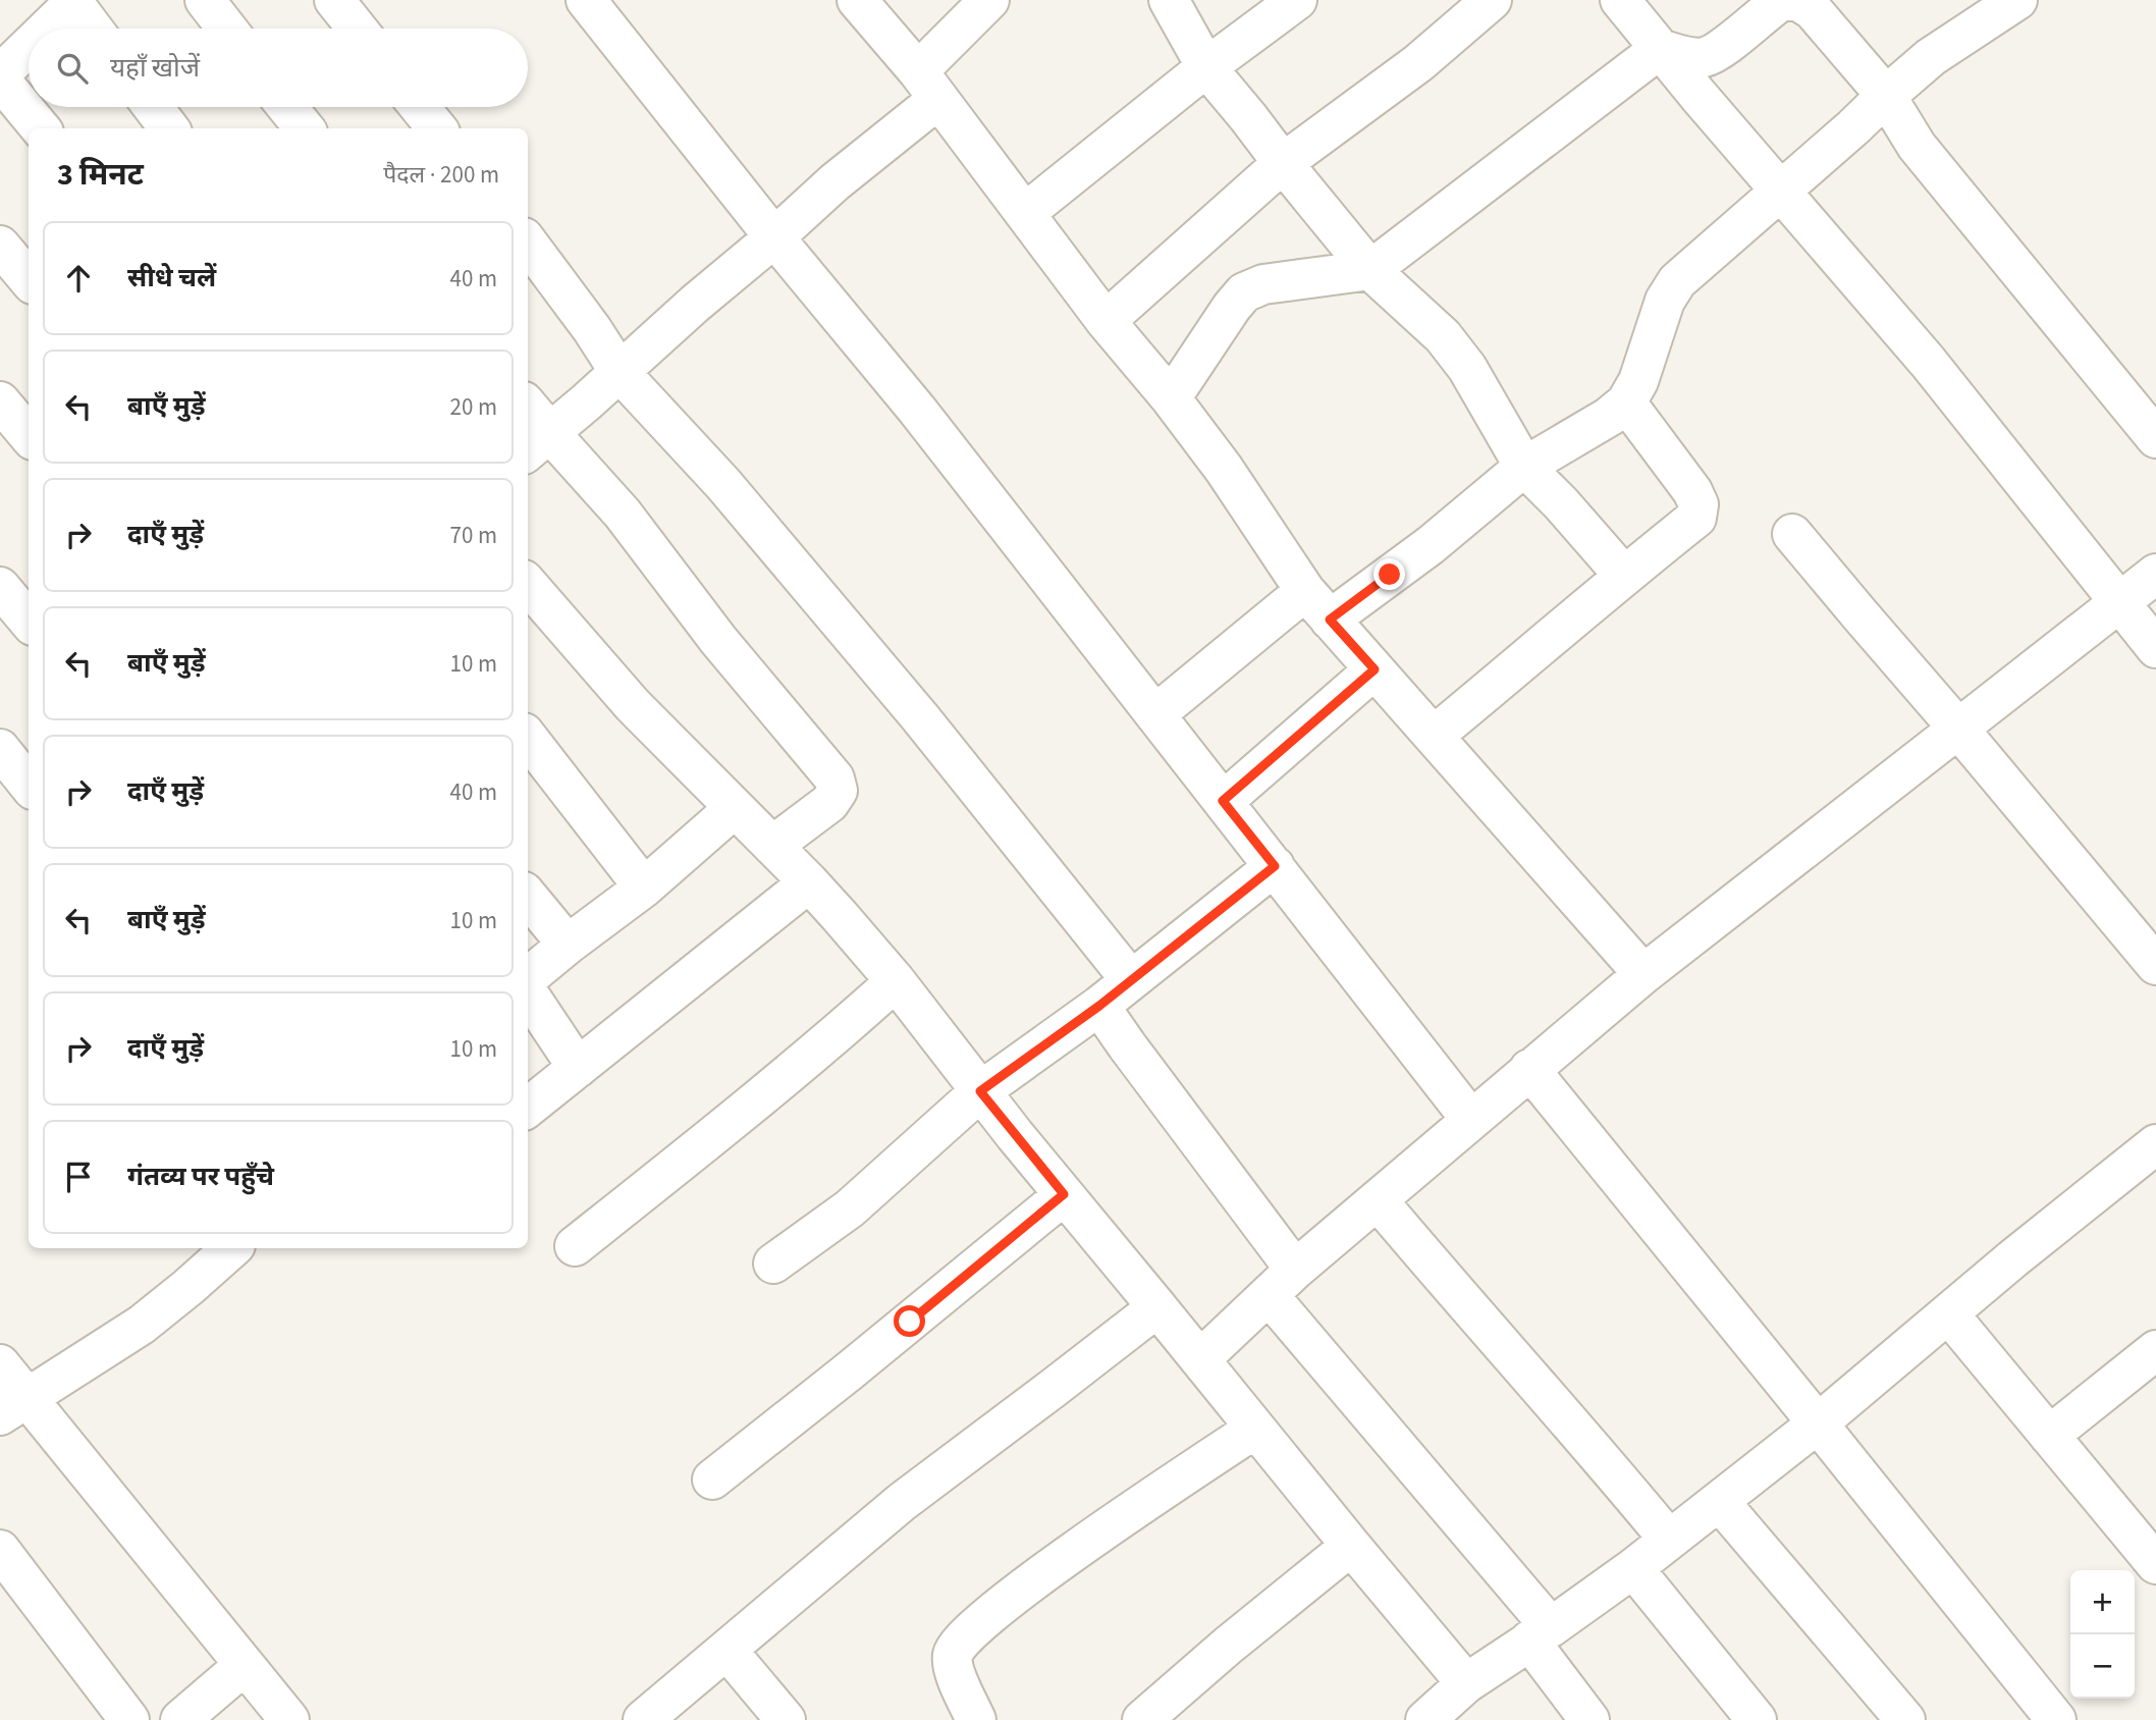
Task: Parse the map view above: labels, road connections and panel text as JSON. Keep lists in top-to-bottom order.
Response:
{
  "page": {
    "search": "यहाँ खोजें",
    "heading": ["3 मिनट", "पैदल · 200 m"],
    "list": [
      ["सीधे चलें", "40 m"],
      ["बाएँ मुड़ें", "20 m"],
      ["दाएँ मुड़ें", "70 m"],
      ["बाएँ मुड़ें", "10 m"],
      ["दाएँ मुड़ें", "40 m"],
      ["बाएँ मुड़ें", "10 m"],
      ["दाएँ मुड़ें", "10 m"],
      "गंतव्य पर पहुँचे"
    ],
    "map_buttons": ["+", "−"]
  }
}
